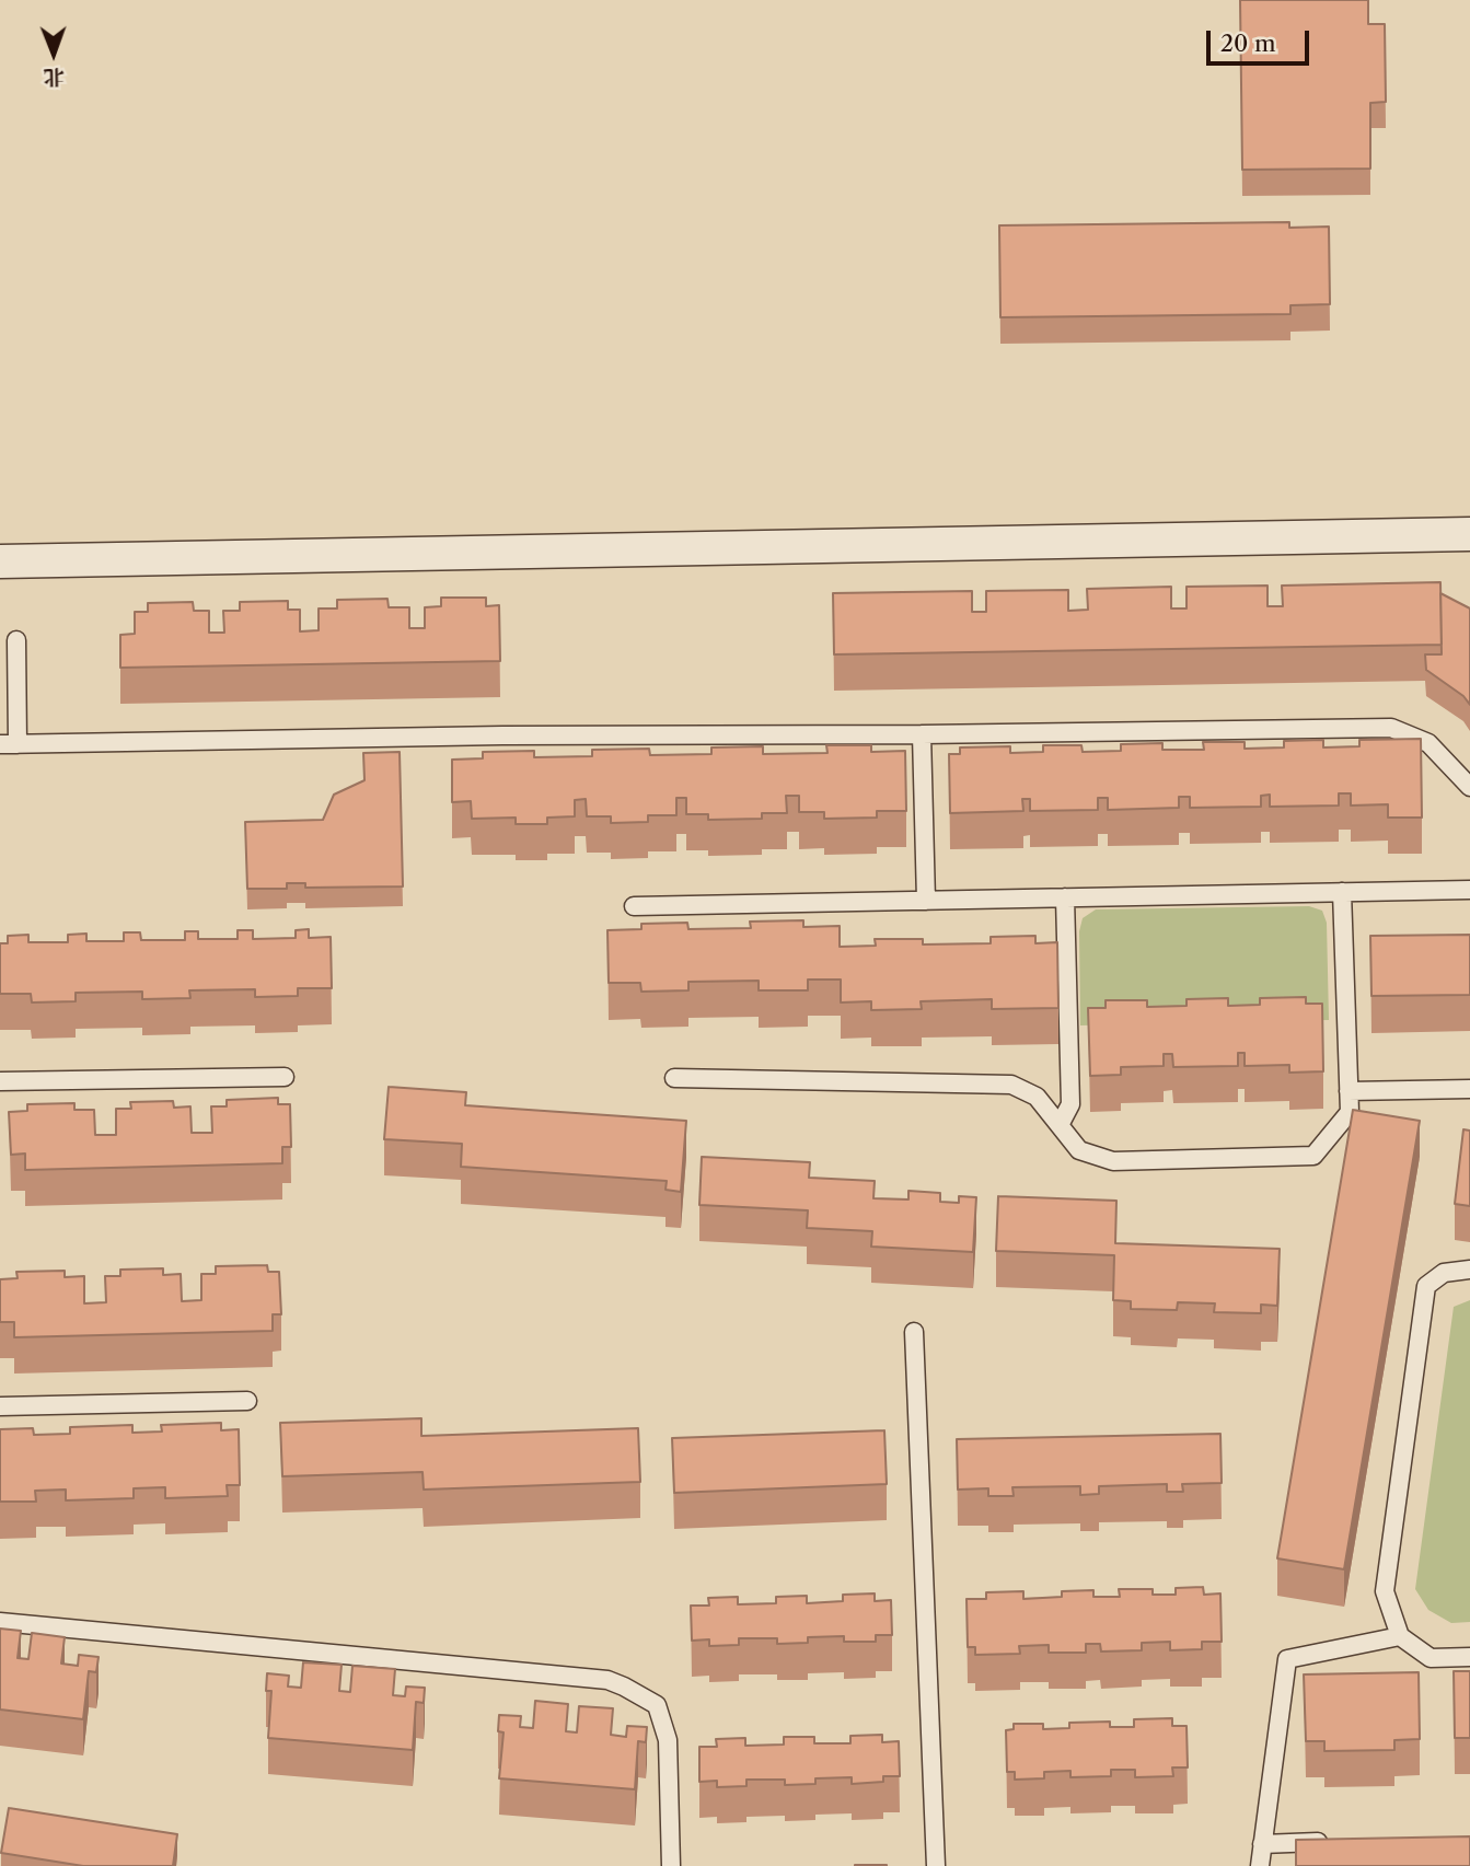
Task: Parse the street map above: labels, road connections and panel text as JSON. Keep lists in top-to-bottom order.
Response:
{
  "scale_bar": "20 m",
  "north": "bottom"
}
